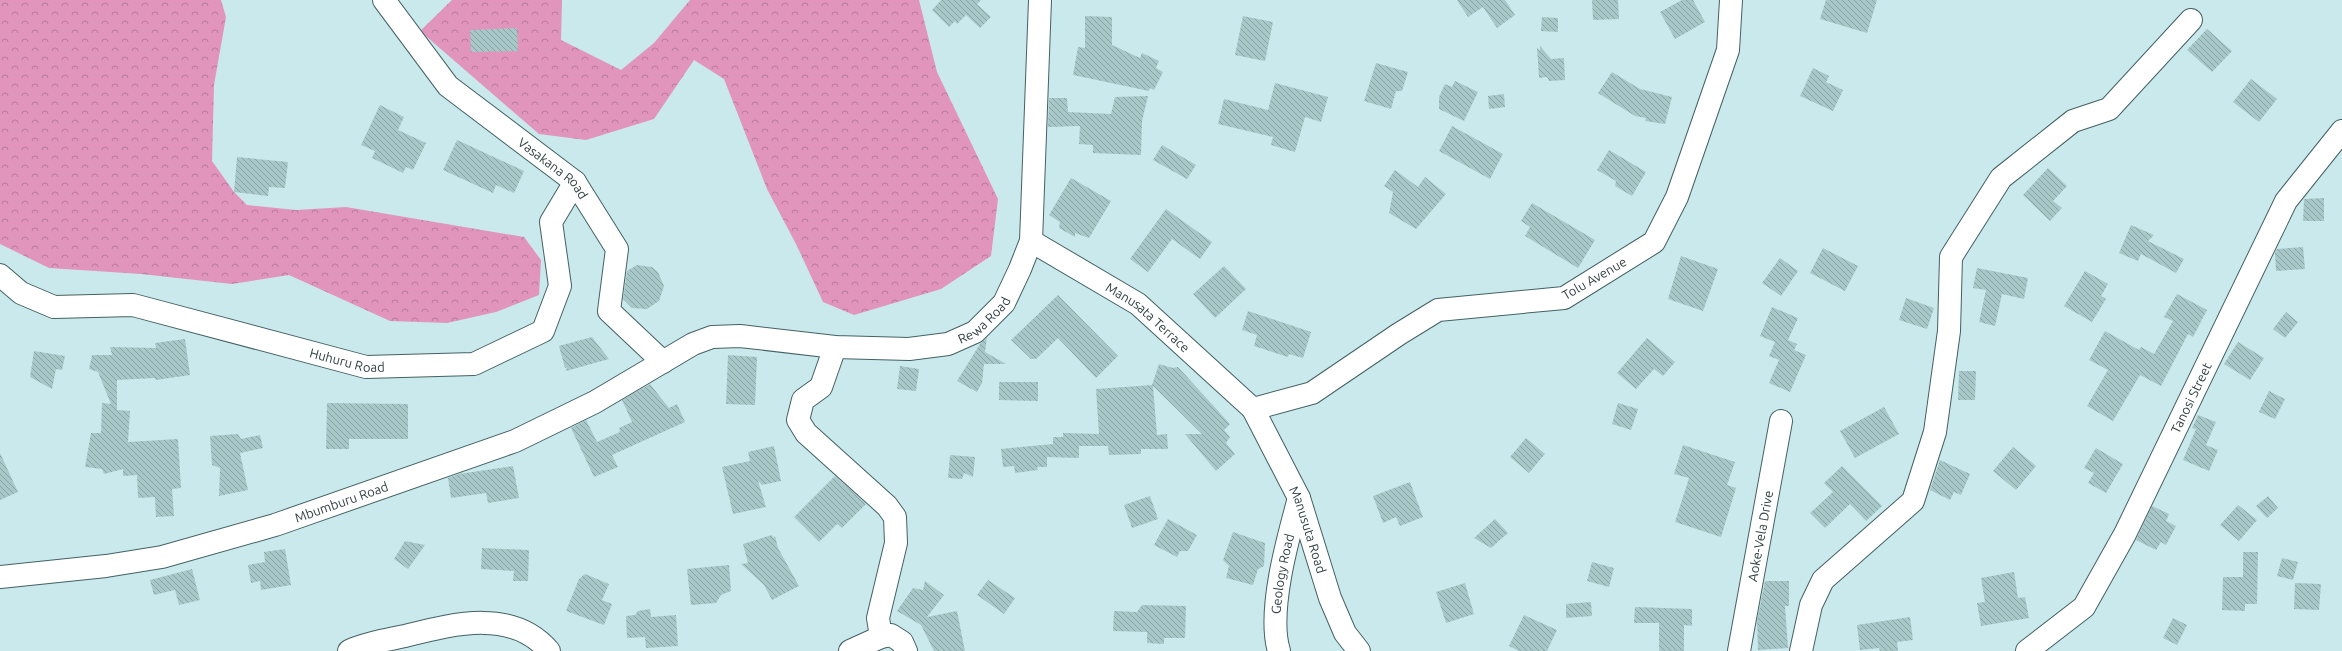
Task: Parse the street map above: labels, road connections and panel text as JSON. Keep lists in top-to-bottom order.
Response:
{
  "streets": {
    "street": [
      "Vasakana Road",
      "Tolu Avenue",
      "Rewa Road",
      "Manusata Terrace",
      "Huhuru Road",
      "Tanosi Street",
      "Mbumburu Road",
      "Manusuta Road",
      "Aoke-Vela Drive",
      "Geology Road"
    ]
  },
  "crossings": [
    ["Vasakana Road", "Rewa Road"],
    ["Vasakana Road", "Huhuru Road"],
    ["Vasakana Road", "Mbumburu Road"],
    ["Tolu Avenue", "Manusata Terrace"],
    ["Tolu Avenue", "Manusuta Road"],
    ["Rewa Road", "Manusata Terrace"],
    ["Rewa Road", "Mbumburu Road"],
    ["Manusata Terrace", "Manusuta Road"],
    ["Manusuta Road", "Geology Road"]
  ]
}
